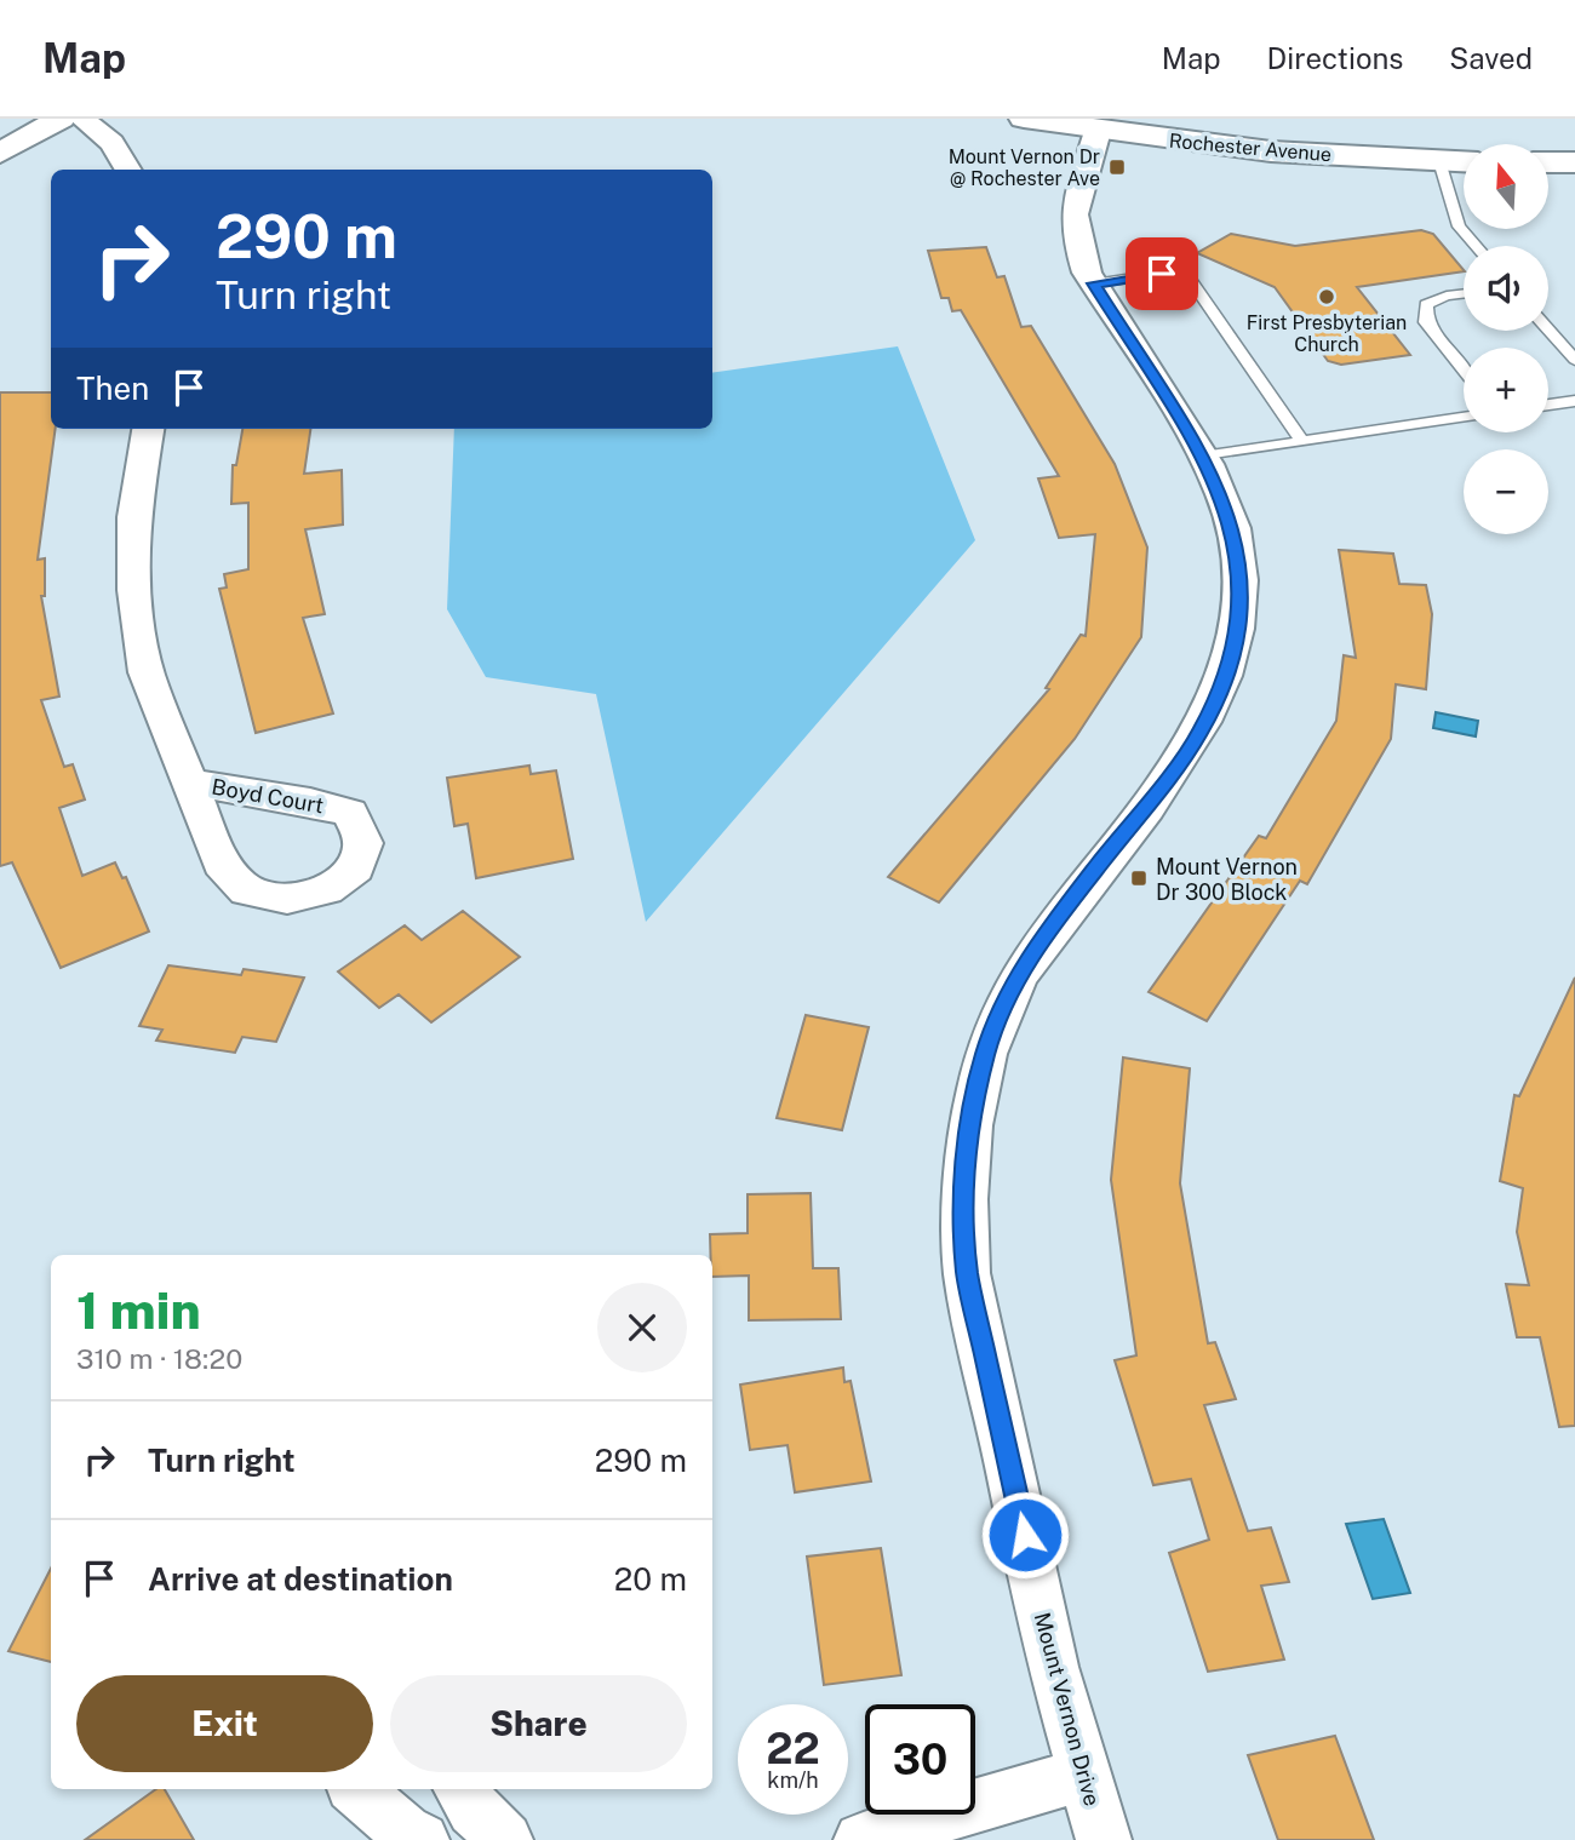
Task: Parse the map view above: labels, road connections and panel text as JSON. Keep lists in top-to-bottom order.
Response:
{
  "streets": {
    "main road": ["Rochester Avenue"],
    "street": ["Boyd Court", "Mount Vernon Drive"]
  },
  "crossings": [
    ["Rochester Avenue", "Mount Vernon Drive"]
  ],
  "places": {
    "transit": ["Mount Vernon Dr @ Rochester Ave", "Mount Vernon Dr 300 Block"],
    "other": ["First Presbyterian Church"]
  },
  "north": "top",
  "page": {
    "header": "Map",
    "nav": ["Map", "Directions", "Saved"],
    "map_buttons": ["+", "−"],
    "turn": ["290 m", "Turn right"],
    "then": "Then",
    "heading": ["1 min", "310 m · 18:20"],
    "list": [
      {
        "name": "Turn right",
        "value": "290 m"
      },
      {
        "name": "Arrive at destination",
        "value": "20 m"
      }
    ],
    "buttons": ["Exit", "Share"],
    "speed": "22 km/h",
    "limit": "30"
  }
}
